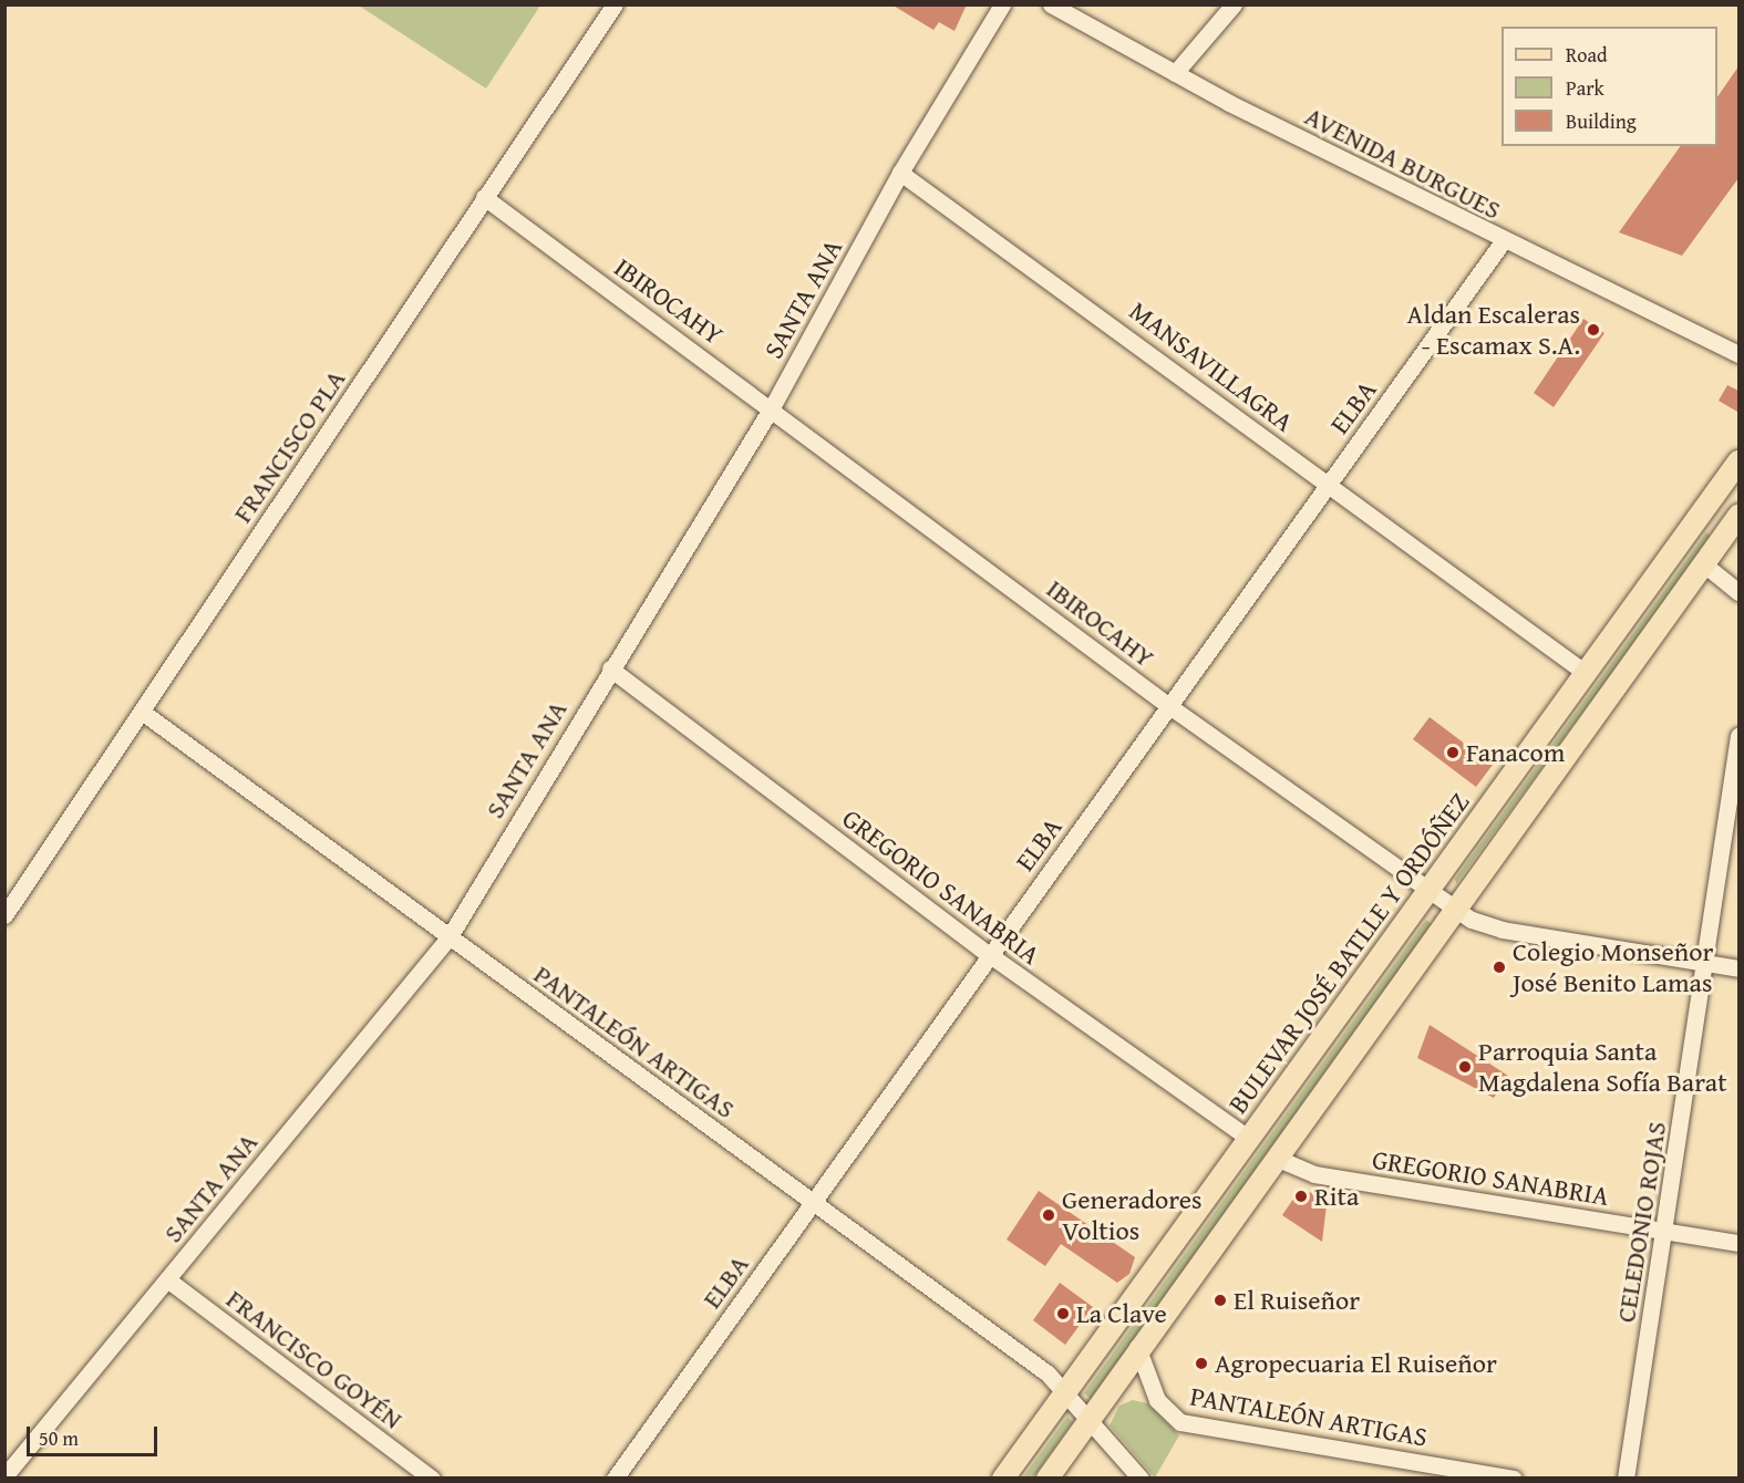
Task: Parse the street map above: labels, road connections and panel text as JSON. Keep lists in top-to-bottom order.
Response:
{
  "streets": {
    "main road": ["BULEVAR JOSÉ BATLLE Y ORDÓÑEZ"],
    "street": [
      "AVENIDA BURGUES",
      "SANTA ANA",
      "IBIROCAHY",
      "MANSAVILLAGRA",
      "ELBA",
      "FRANCISCO PLA",
      "GREGORIO SANABRIA",
      "PANTALEÓN ARTIGAS",
      "CELEDONIO ROJAS",
      "FRANCISCO GOYÉN"
    ]
  },
  "crossings": [
    ["AVENIDA BURGUES", "ELBA"],
    ["SANTA ANA", "IBIROCAHY"],
    ["SANTA ANA", "MANSAVILLAGRA"],
    ["SANTA ANA", "GREGORIO SANABRIA"],
    ["SANTA ANA", "PANTALEÓN ARTIGAS"],
    ["SANTA ANA", "FRANCISCO GOYÉN"],
    ["IBIROCAHY", "ELBA"],
    ["IBIROCAHY", "FRANCISCO PLA"],
    ["IBIROCAHY", "BULEVAR JOSÉ BATLLE Y ORDÓÑEZ"],
    ["IBIROCAHY", "CELEDONIO ROJAS"],
    ["MANSAVILLAGRA", "ELBA"],
    ["MANSAVILLAGRA", "BULEVAR JOSÉ BATLLE Y ORDÓÑEZ"],
    ["ELBA", "GREGORIO SANABRIA"],
    ["ELBA", "PANTALEÓN ARTIGAS"],
    ["FRANCISCO PLA", "PANTALEÓN ARTIGAS"],
    ["GREGORIO SANABRIA", "BULEVAR JOSÉ BATLLE Y ORDÓÑEZ"],
    ["GREGORIO SANABRIA", "CELEDONIO ROJAS"],
    ["BULEVAR JOSÉ BATLLE Y ORDÓÑEZ", "PANTALEÓN ARTIGAS"]
  ],
  "places": [
    "Aldan Escaleras - Escamax S.A.",
    "Fanacom",
    "Colegio Monseñor José Benito Lamas",
    "Parroquia Santa Magdalena Sofía Barat",
    "Rita",
    "Generadores Voltios",
    "El Ruiseñor",
    "La Clave",
    "Agropecuaria El Ruiseñor"
  ],
  "legend": ["Road", "Park", "Building"],
  "scale_bar": "50 m"
}
